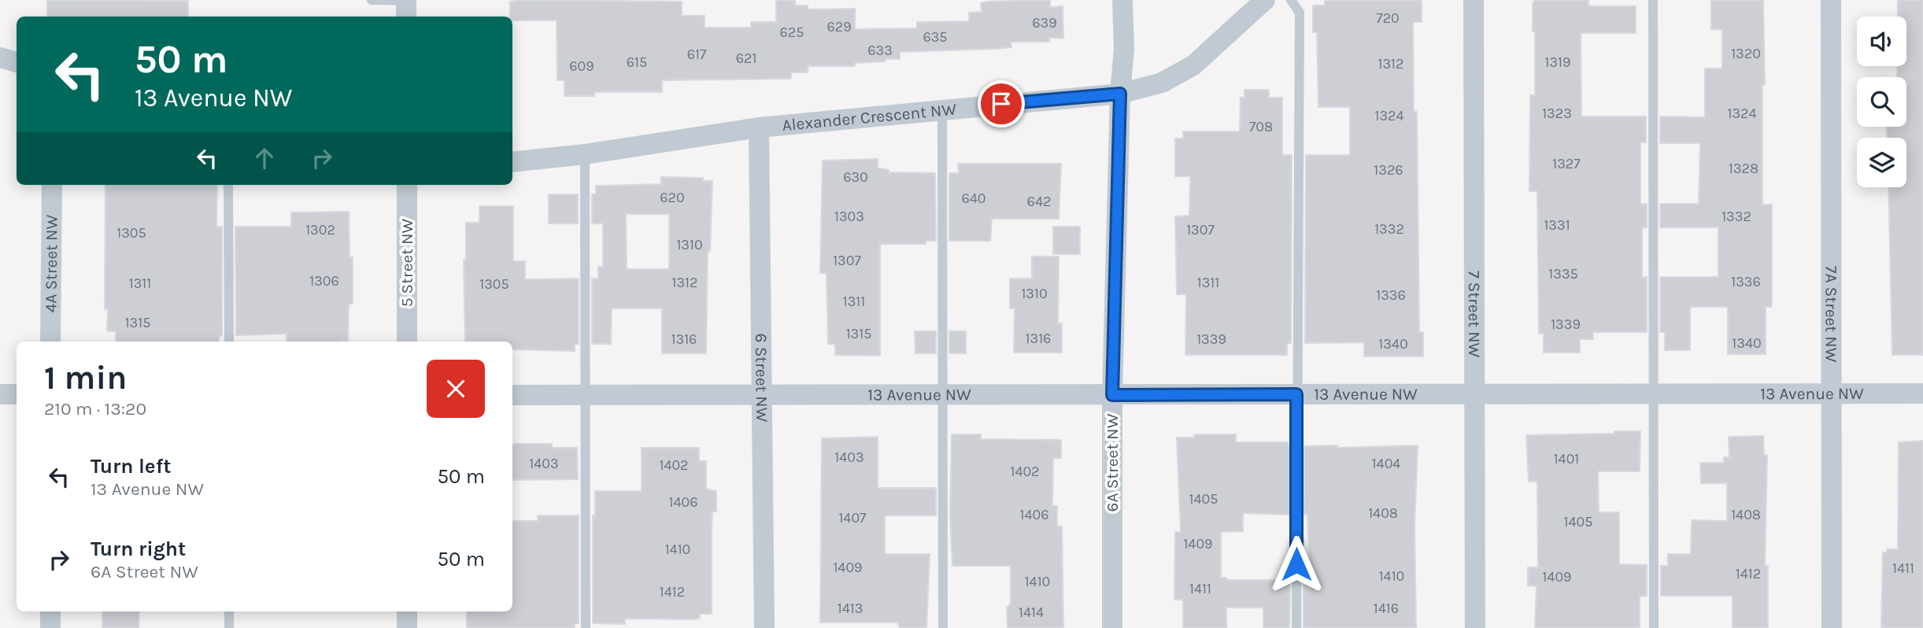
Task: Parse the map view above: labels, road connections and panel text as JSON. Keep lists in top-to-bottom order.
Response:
{
  "streets": {
    "street": [
      "Alexander Crescent NW",
      "4A Street NW",
      "5 Street NW",
      "7 Street NW",
      "7A Street NW",
      "6 Street NW",
      "13 Avenue NW",
      "6A Street NW"
    ]
  },
  "crossings": [
    ["Alexander Crescent NW", "6 Street NW"],
    ["Alexander Crescent NW", "6A Street NW"],
    ["7 Street NW", "13 Avenue NW"],
    ["7A Street NW", "13 Avenue NW"],
    ["6 Street NW", "13 Avenue NW"],
    ["13 Avenue NW", "6A Street NW"]
  ],
  "house_numbers": [
    "720",
    "639",
    "629",
    "625",
    "635",
    "633",
    "1320",
    "617",
    "621",
    "615",
    "1319",
    "1312",
    "609",
    "1323",
    "1324",
    "1324",
    "708",
    "1327",
    "1328",
    "1326",
    "630",
    "620",
    "640",
    "642",
    "1303",
    "1332",
    "1331",
    "1332",
    "1302",
    "1307",
    "1305",
    "1310",
    "1307",
    "1335",
    "1306",
    "1336",
    "1312",
    "1311",
    "1311",
    "1305",
    "1310",
    "1336",
    "1311",
    "1315",
    "1339",
    "1315",
    "1316",
    "1316",
    "1339",
    "1340",
    "1340",
    "1403",
    "1401",
    "1403",
    "1404",
    "1402",
    "1402",
    "1405",
    "1406",
    "1408",
    "1406",
    "1408",
    "1407",
    "1405",
    "1409",
    "1410",
    "1409",
    "1411",
    "1412",
    "1410",
    "1409",
    "1410",
    "1411",
    "1412",
    "1413",
    "1416",
    "1414"
  ],
  "page": {
    "turn": ["50 m", "13 Avenue NW"],
    "heading": ["1 min", "210 m · 13:20"],
    "list": [
      {
        "name": "Turn left",
        "note": "13 Avenue NW",
        "value": "50 m"
      },
      {
        "name": "Turn right",
        "note": "6A Street NW",
        "value": "50 m"
      }
    ]
  }
}
